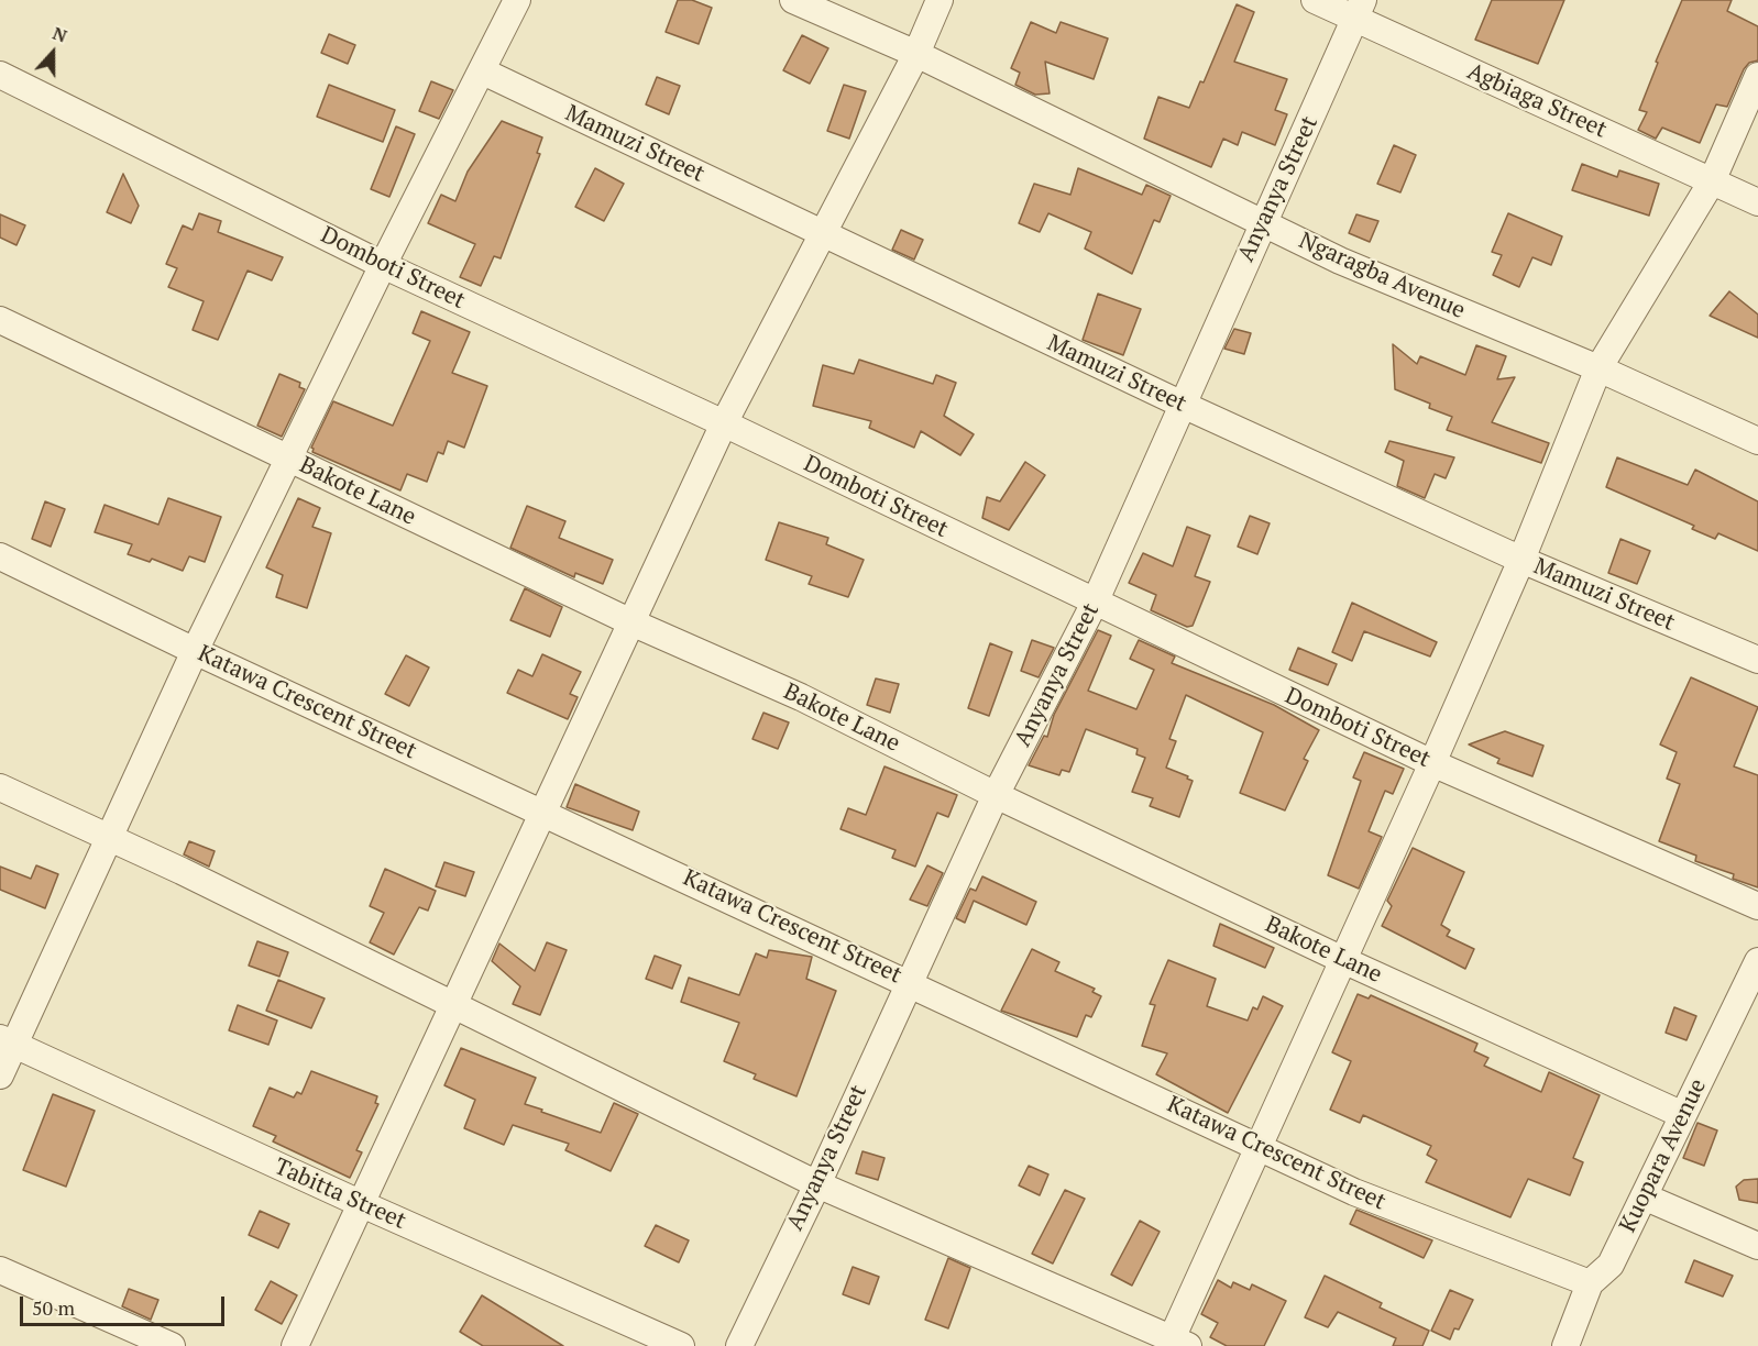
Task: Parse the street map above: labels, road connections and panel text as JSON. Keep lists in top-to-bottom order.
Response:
{
  "streets": {
    "street": [
      "Agbiaga Street",
      "Mamuzi Street",
      "Anyanya Street",
      "Domboti Street",
      "Ngaragba Avenue",
      "Bakote Lane",
      "Katawa Crescent Street",
      "Kuopara Avenue",
      "Tabitta Street"
    ]
  },
  "crossings": [
    ["Agbiaga Street", "Anyanya Street"],
    ["Mamuzi Street", "Anyanya Street"],
    ["Anyanya Street", "Domboti Street"],
    ["Anyanya Street", "Ngaragba Avenue"],
    ["Anyanya Street", "Bakote Lane"],
    ["Anyanya Street", "Katawa Crescent Street"],
    ["Bakote Lane", "Kuopara Avenue"],
    ["Katawa Crescent Street", "Kuopara Avenue"]
  ],
  "scale_bar": "50 m",
  "north": "top"
}
